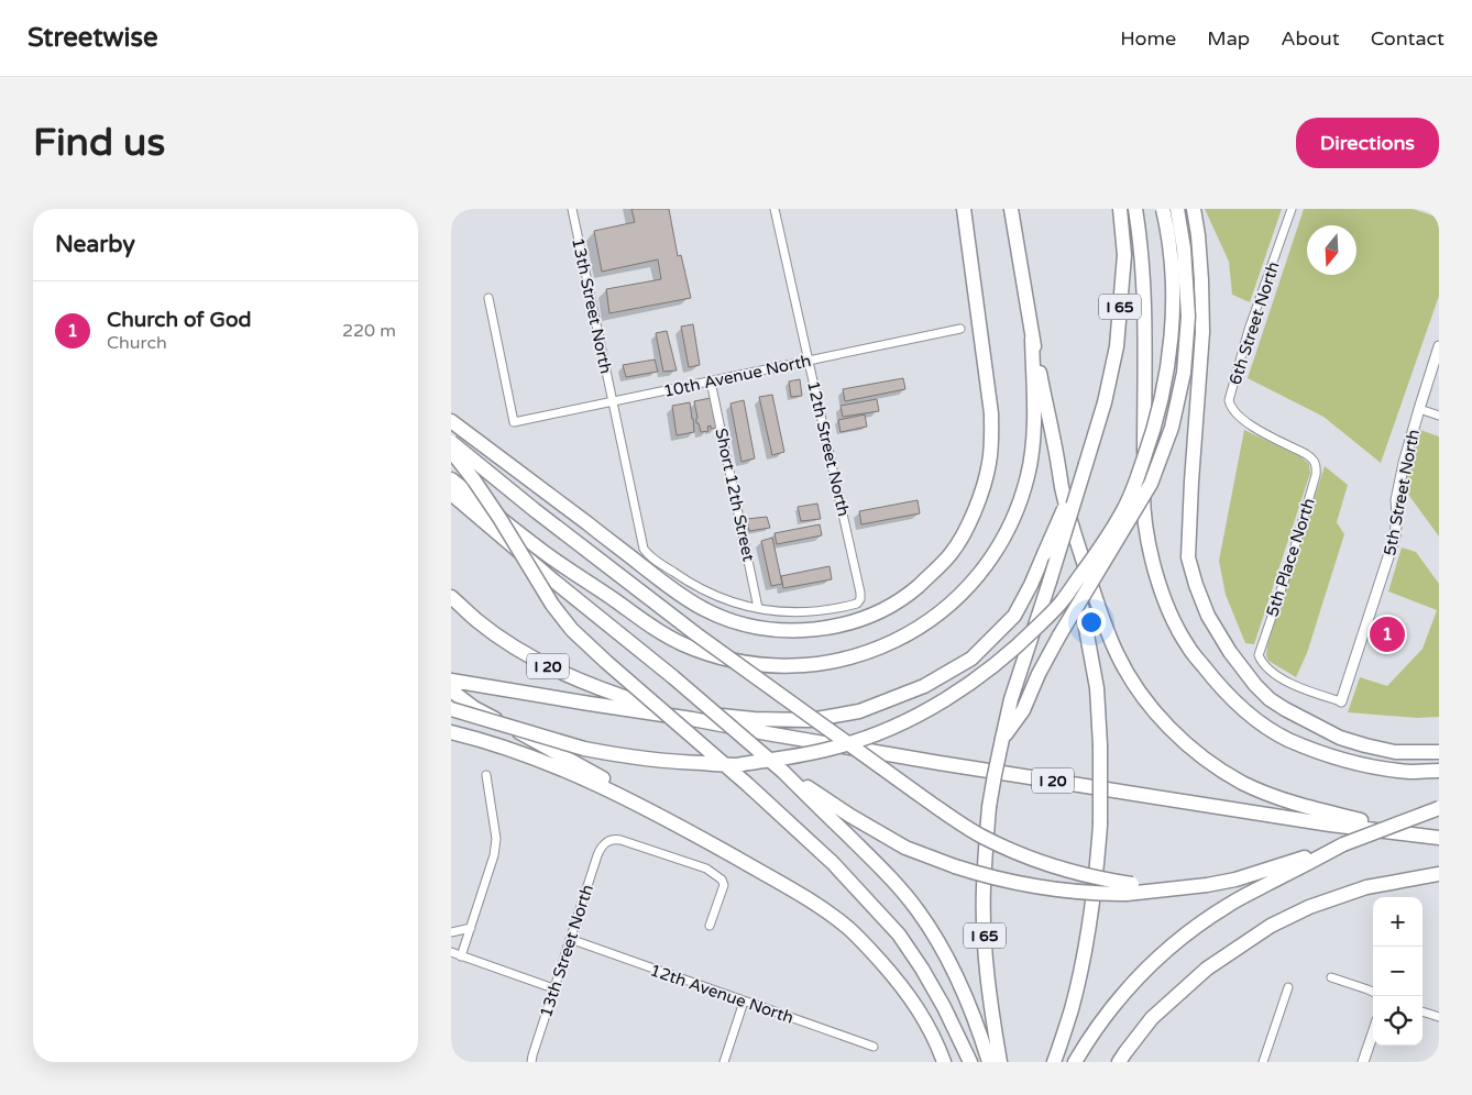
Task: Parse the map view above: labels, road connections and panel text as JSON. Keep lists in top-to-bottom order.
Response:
{
  "streets": {
    "highway": ["I 65", "I 20"],
    "street": [
      "13th Street North",
      "6th Street North",
      "10th Avenue North",
      "12th Street North",
      "5th Street North",
      "Short 12th Street",
      "5th Place North",
      "12th Avenue North"
    ]
  },
  "crossings": [
    ["13th Street North", "10th Avenue North"],
    ["13th Street North", "12th Street North"],
    ["13th Street North", "Short 12th Street"],
    ["13th Street North", "12th Avenue North"],
    ["6th Street North", "5th Place North"],
    ["10th Avenue North", "12th Street North"],
    ["10th Avenue North", "Short 12th Street"],
    ["5th Street North", "5th Place North"]
  ],
  "north": "bottom",
  "page": {
    "header": "Streetwise",
    "nav": [
      "Home",
      "Map",
      "About",
      "Contact"
    ],
    "buttons": "Directions",
    "title": "Find us",
    "heading": "Nearby",
    "list": [
      {
        "mark": "1",
        "name": "Church of God",
        "note": "Church",
        "value": "220 m"
      }
    ],
    "pins": "1",
    "map_buttons": ["+", "−"]
  }
}
